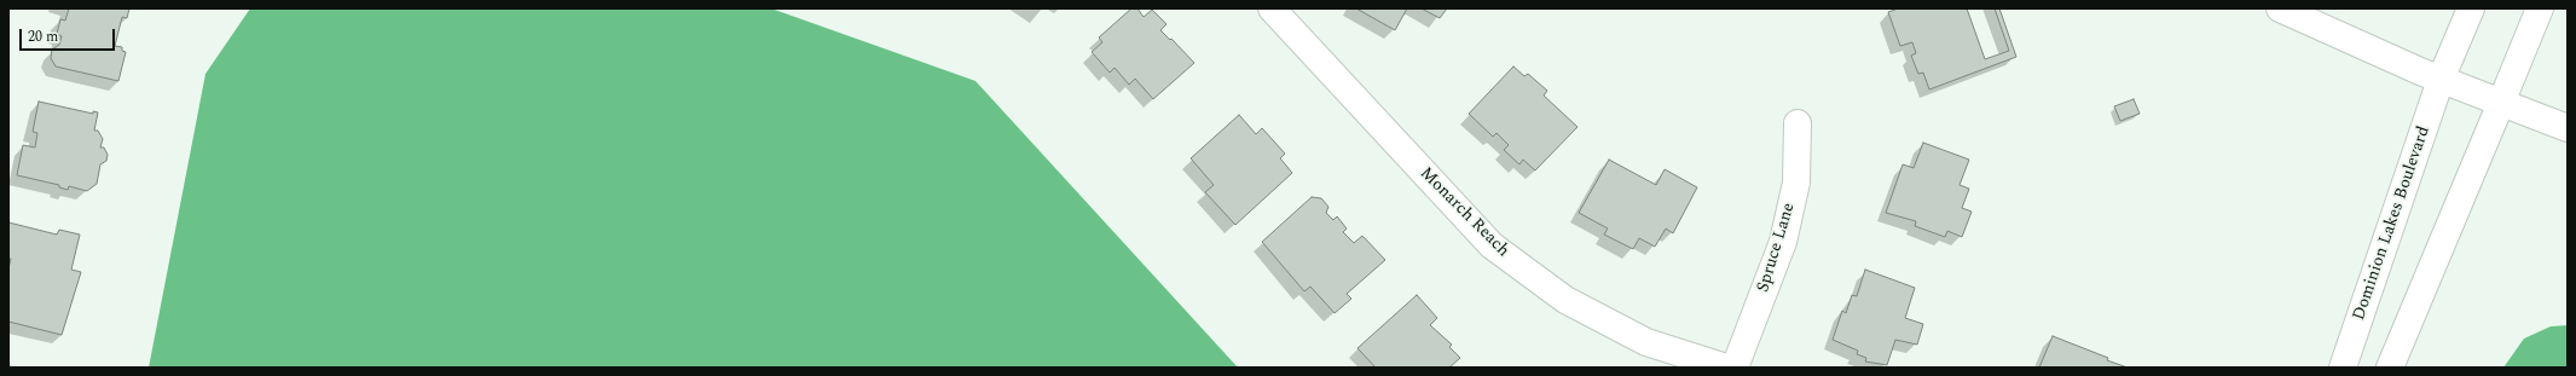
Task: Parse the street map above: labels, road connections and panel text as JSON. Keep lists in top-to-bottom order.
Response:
{
  "streets": {
    "main road": ["Monarch Reach", "Dominion Lakes Boulevard", "Spruce Lane"]
  },
  "scale_bar": "20 m"
}
